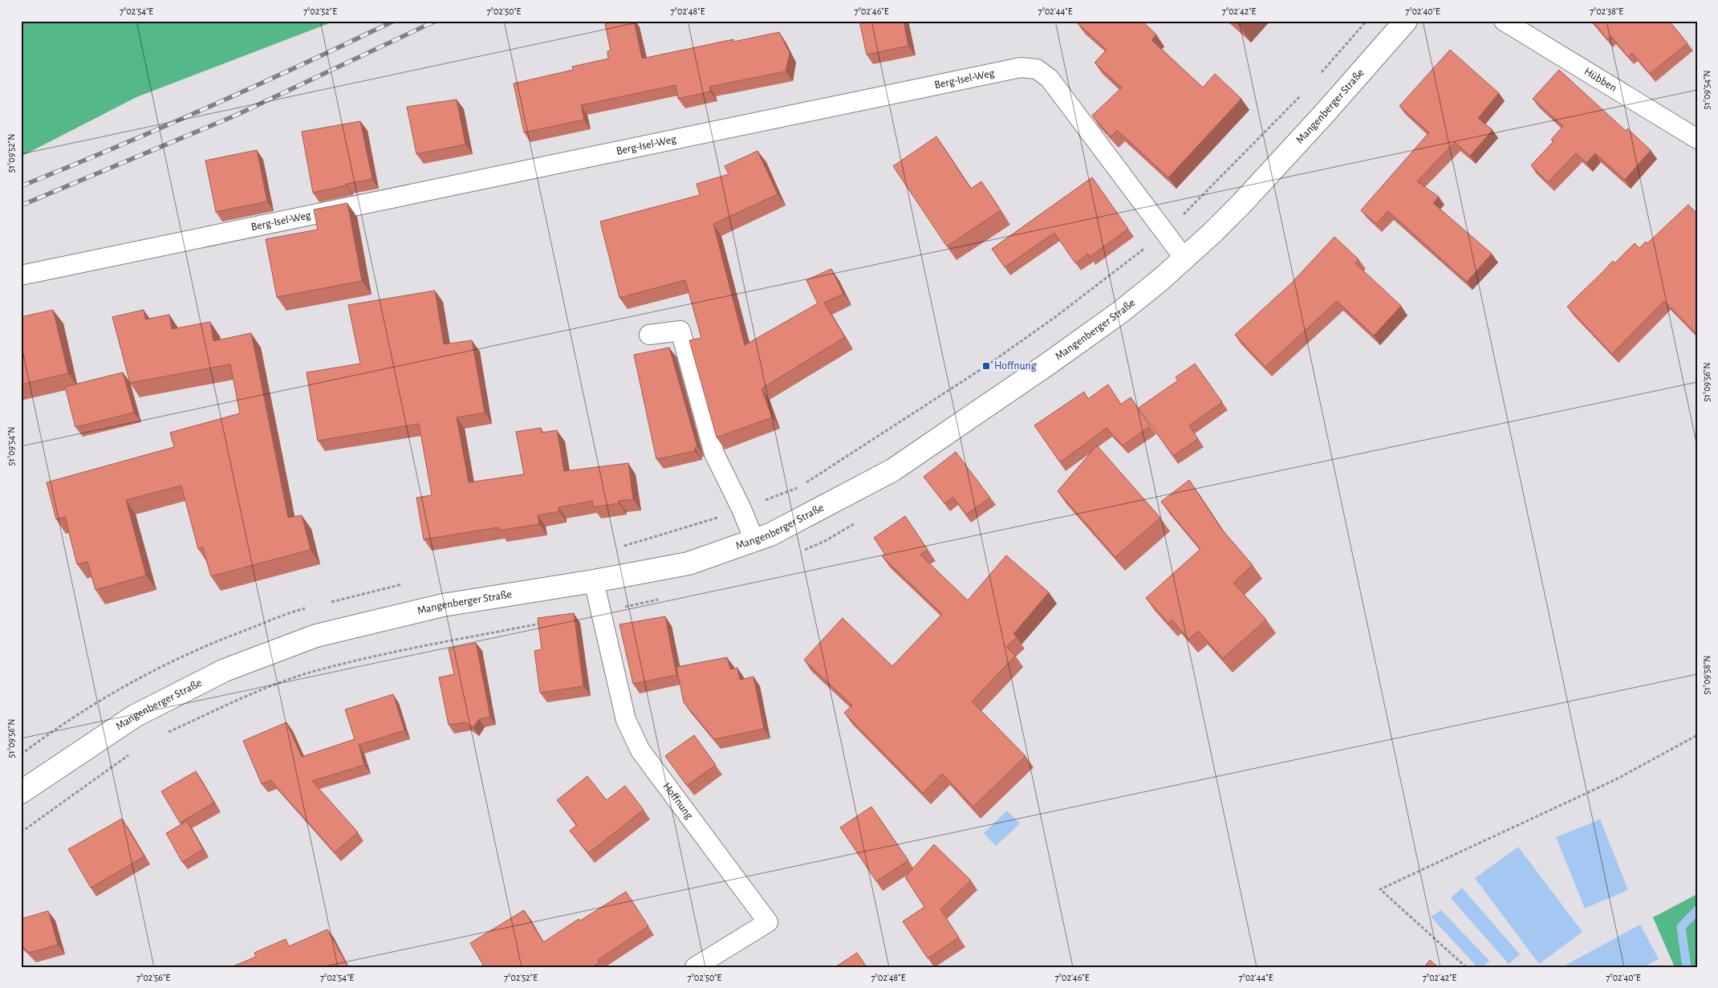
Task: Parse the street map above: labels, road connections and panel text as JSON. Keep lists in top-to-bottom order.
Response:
{
  "streets": {
    "main road": ["Mangenberger Straße"],
    "lane": ["Berg-Isel-Weg", "Hübben", "Hoffnung"]
  },
  "crossings": [
    ["Berg-Isel-Weg", "Mangenberger Straße"],
    ["Mangenberger Straße", "Hoffnung"]
  ],
  "places": {
    "transit": ["Hoffnung"]
  },
  "coordinates": [
    "7°02'54\"E",
    "7°02'52\"E",
    "7°02'50\"E",
    "7°02'48\"E",
    "7°02'46\"E",
    "7°02'44\"E",
    "7°02'42\"E",
    "7°02'40\"E",
    "7°02'38\"E",
    "51°09'54\"N",
    "51°09'52\"N",
    "51°09'56\"N",
    "51°09'58\"N",
    "7°02'56\"E"
  ]
}
